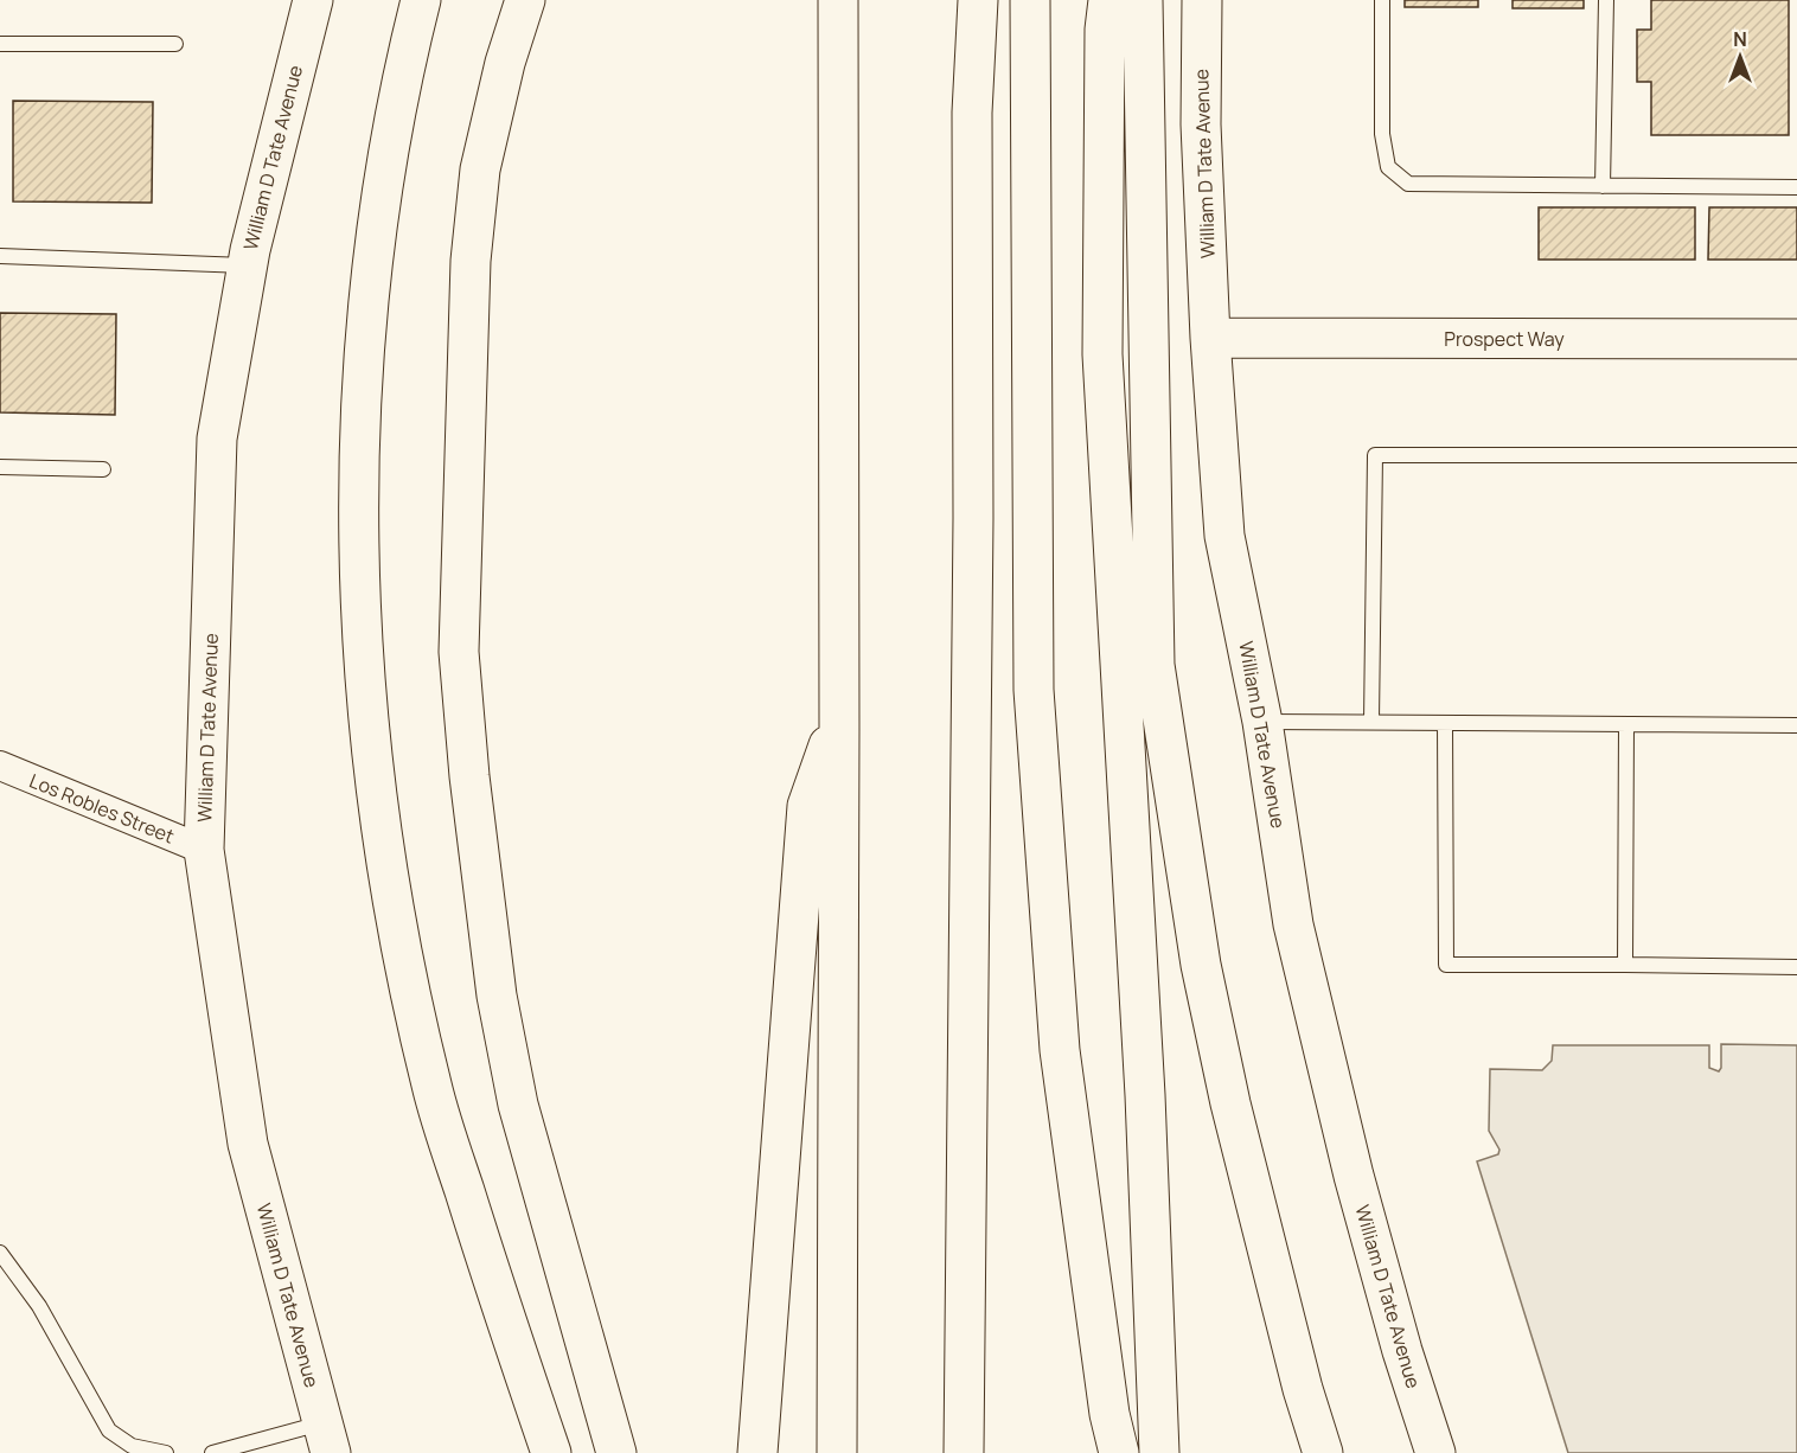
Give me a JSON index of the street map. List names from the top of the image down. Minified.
{"streets":{"main road":["William D Tate Avenue","Prospect Way"],"street":["Los Robles Street"]},"crossings":[["William D Tate Avenue","Prospect Way"],["William D Tate Avenue","Los Robles Street"]],"north":"top"}
